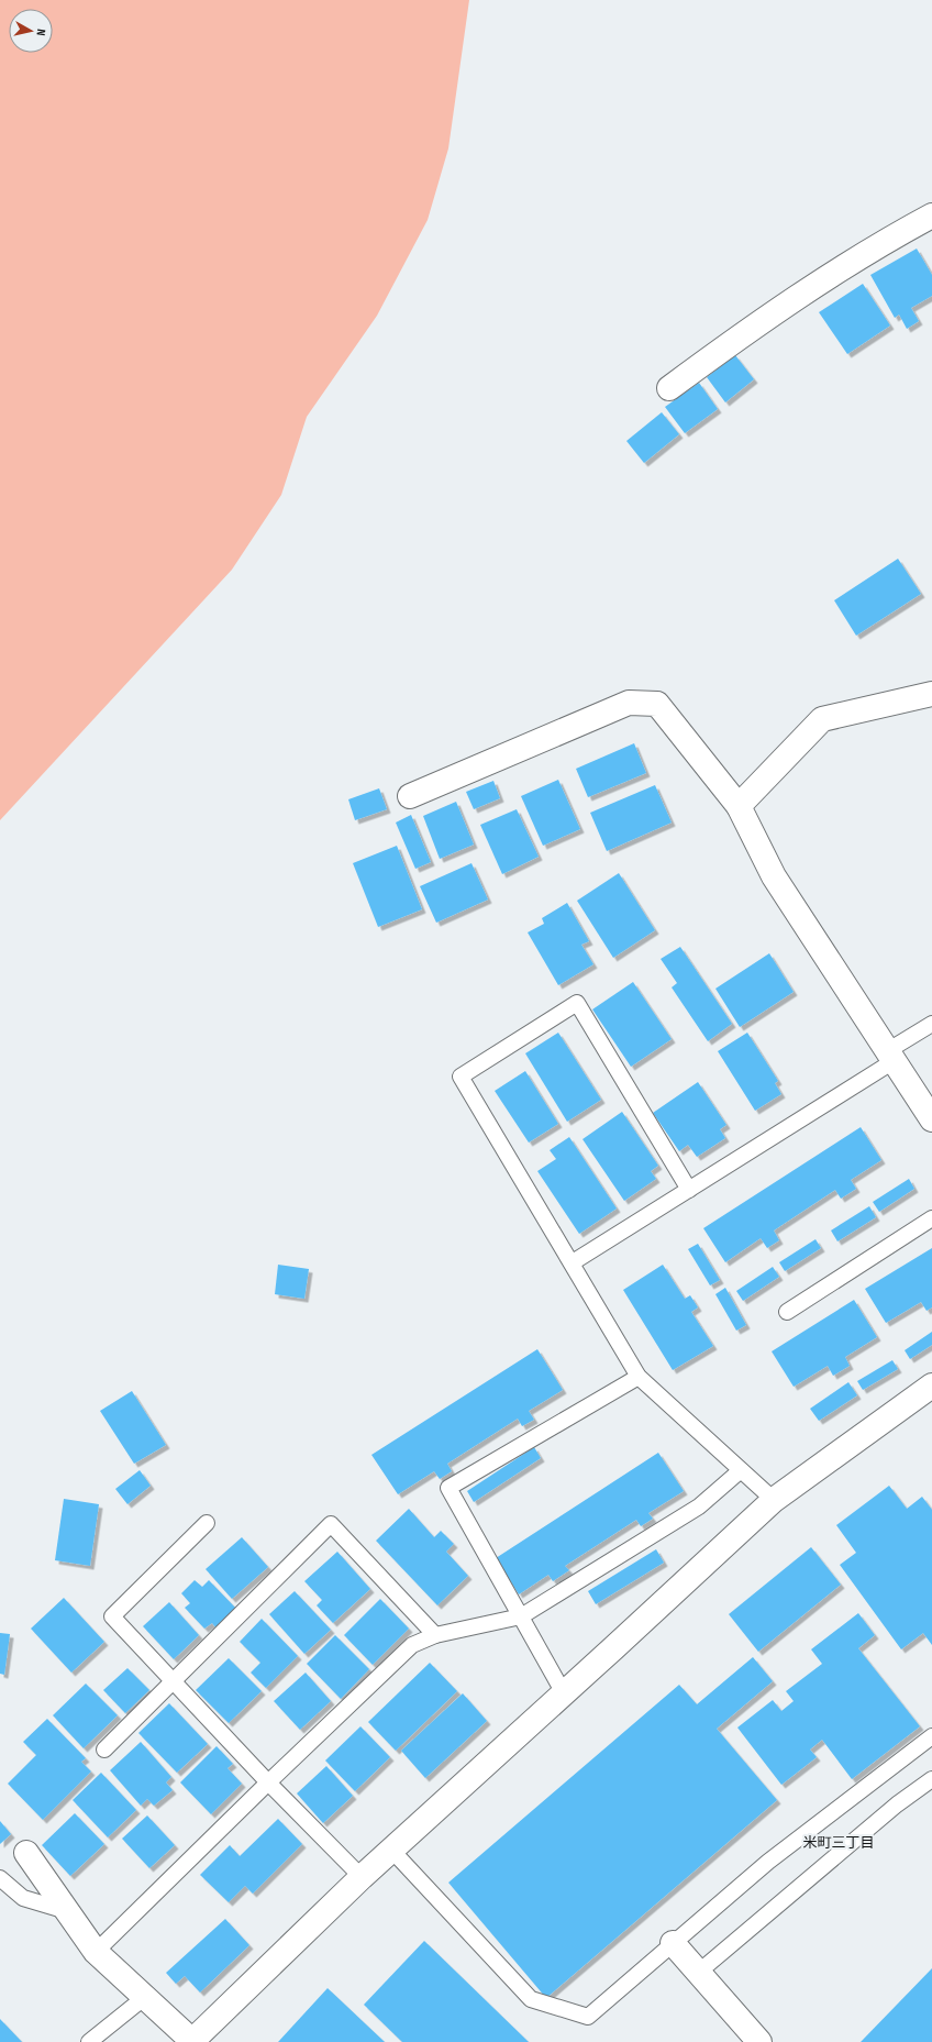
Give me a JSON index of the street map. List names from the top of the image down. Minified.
{"districts":["米町三丁目"],"north":"right"}
